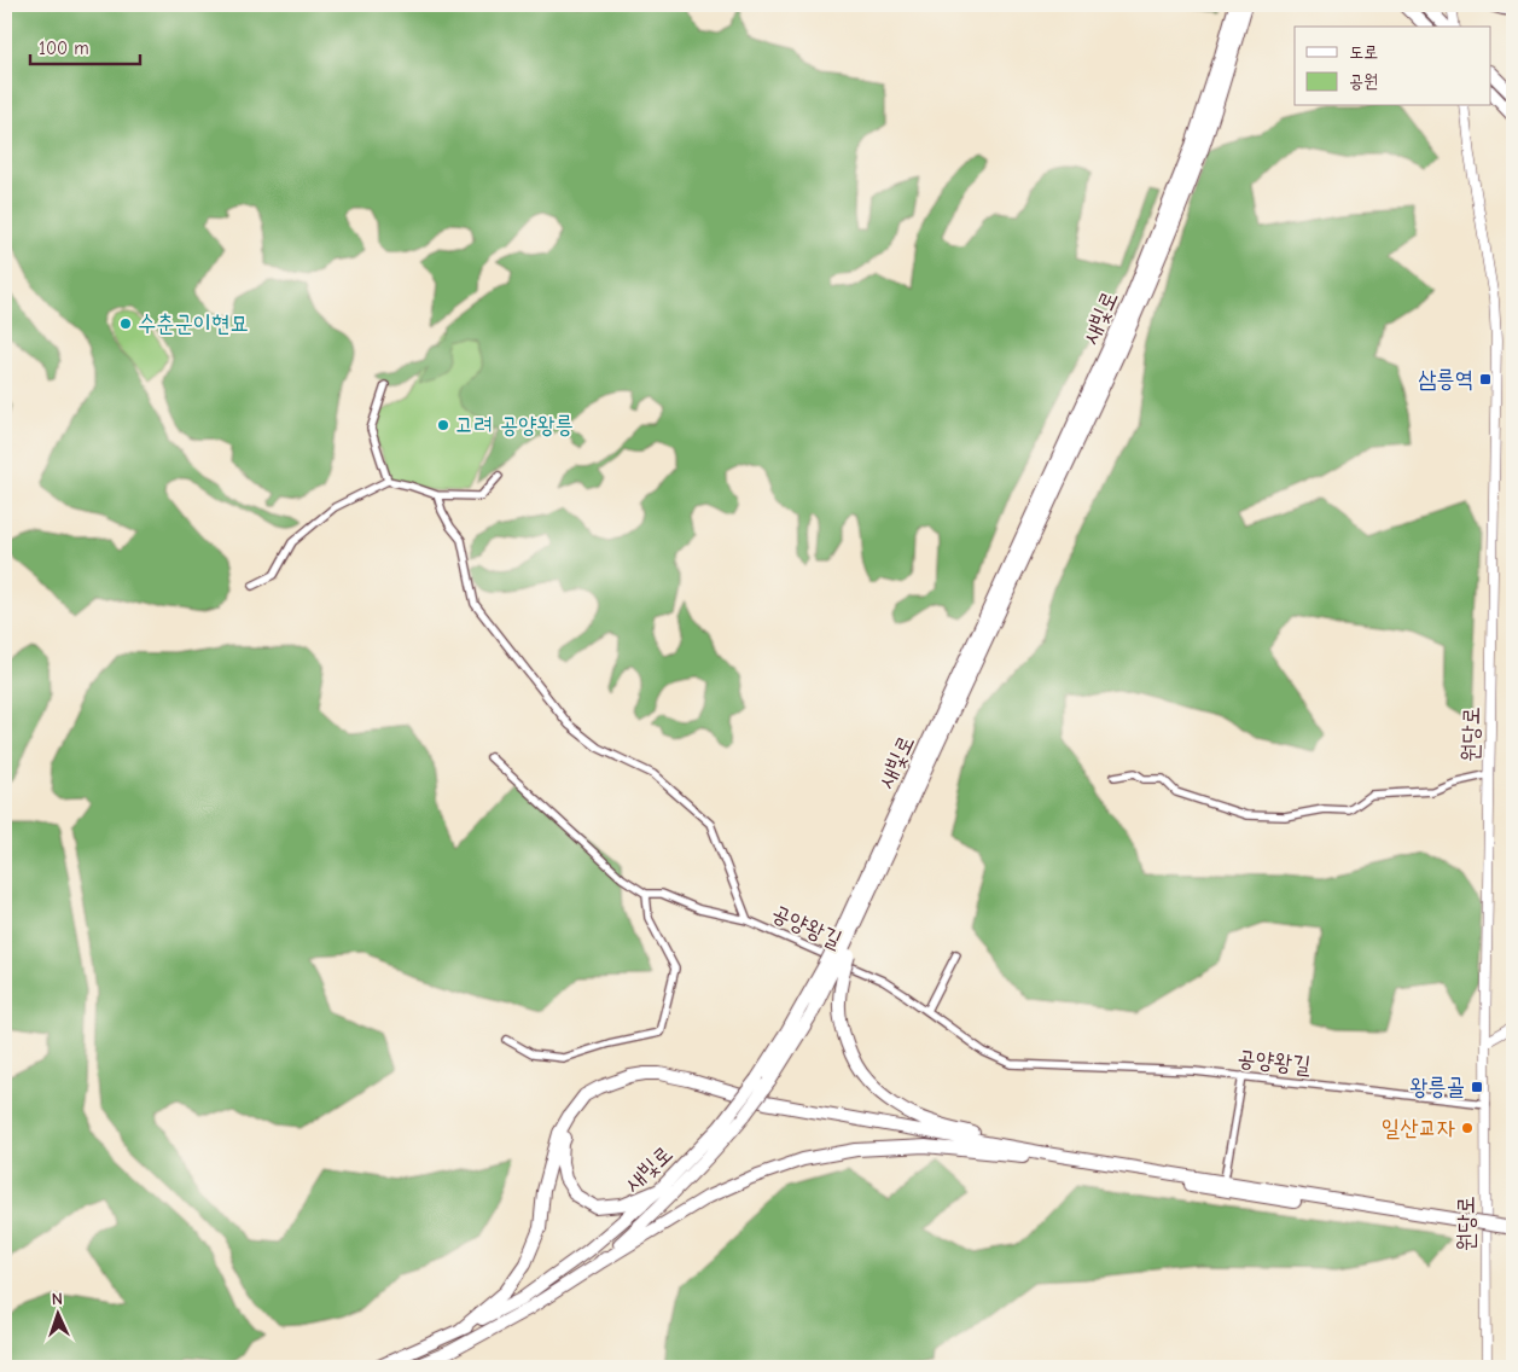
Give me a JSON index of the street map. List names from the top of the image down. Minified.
{"streets":{"highway":["새빛로"],"main road":["원당로"],"street":["공양왕길"]},"crossings":[["원당로","공양왕길"]],"places":{"other":["수춘군이현묘","고려 공양왕릉","일산교자"],"transit":["삼릉역","왕릉골"]},"legend":["도로","공원"],"scale_bar":"100 m","north":"top"}
